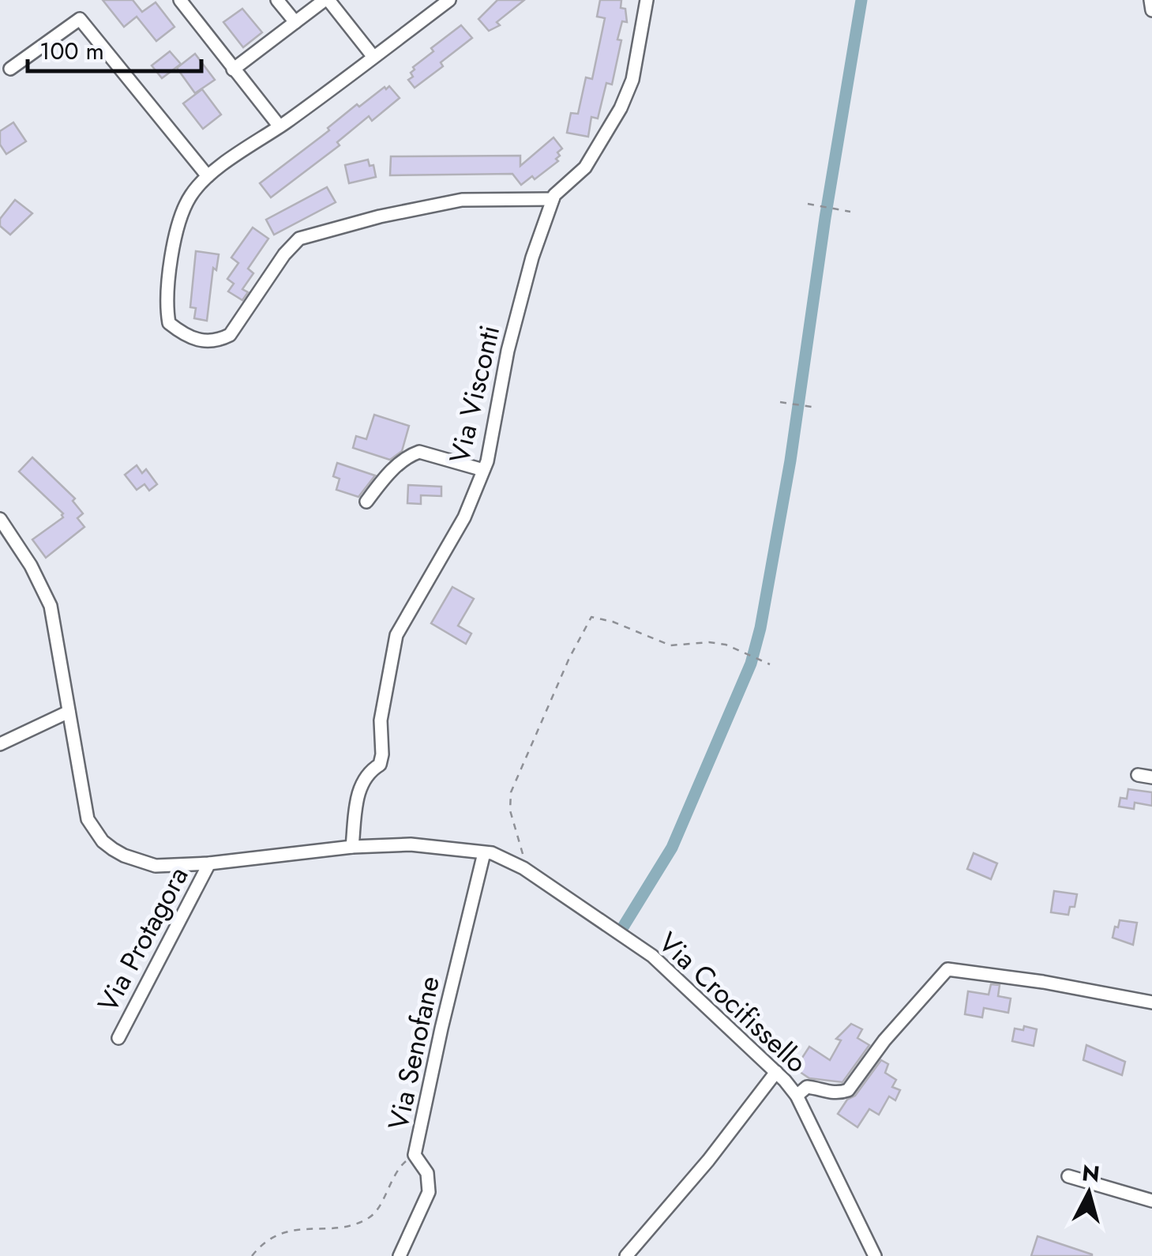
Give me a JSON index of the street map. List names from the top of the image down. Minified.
{"streets":{"street":["Via Visconti","Via Protagora","Via Crocifissello","Via Senofane"]},"crossings":[["Via Visconti","Via Crocifissello"],["Via Protagora","Via Crocifissello"],["Via Crocifissello","Via Senofane"]],"scale_bar":"100 m","north":"top"}
